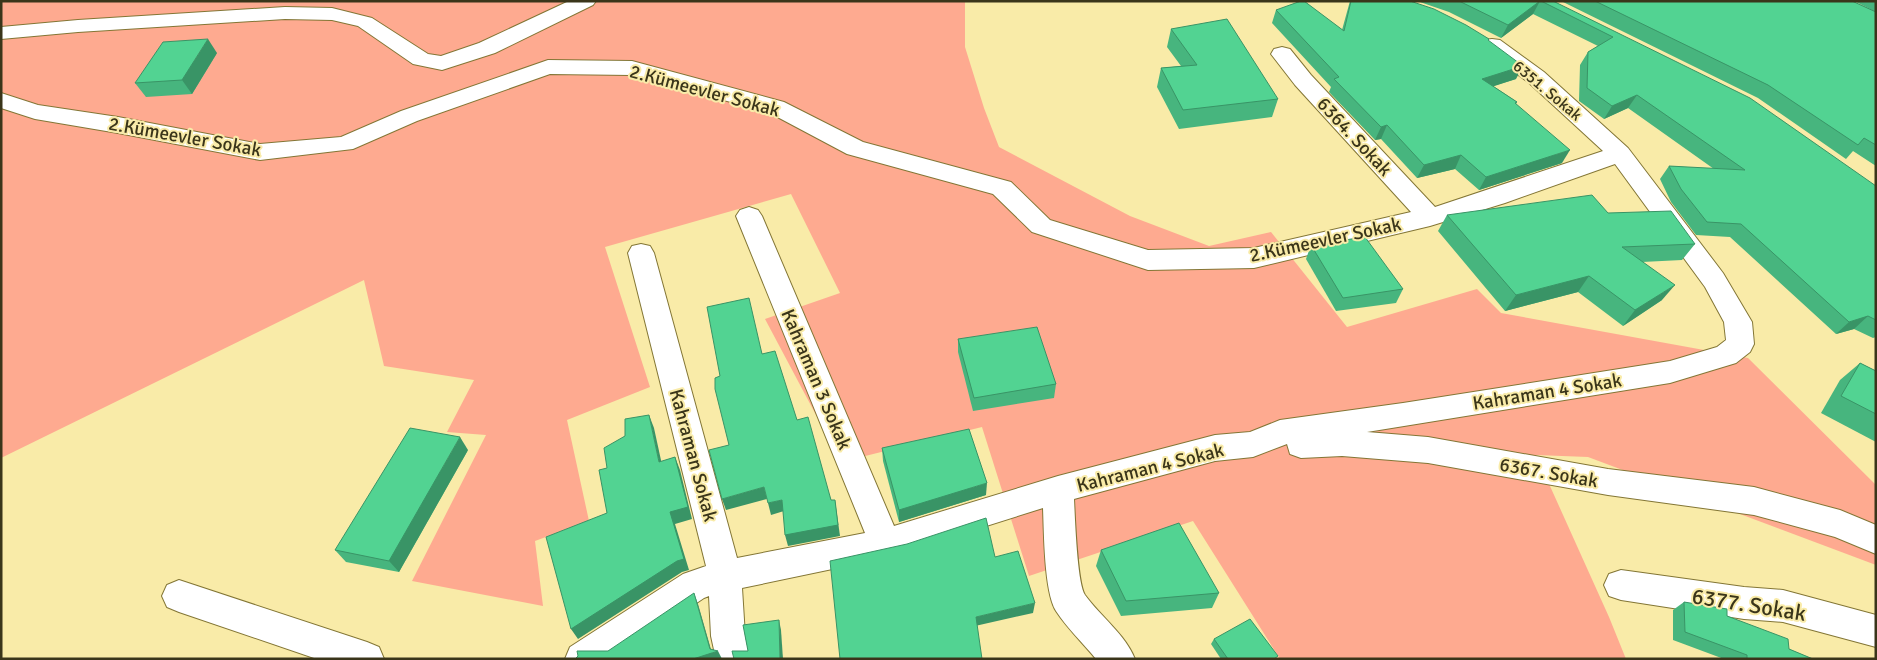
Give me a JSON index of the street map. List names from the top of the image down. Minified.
{"streets":{"street":["2.Kümeevler Sokak","6351. Sokak","6364. Sokak","Kahraman 3 Sokak","Kahraman 4 Sokak","Kahraman Sokak","6367. Sokak","6377. Sokak"]},"crossings":[["2.Kümeevler Sokak","6351. Sokak"],["2.Kümeevler Sokak","6364. Sokak"],["2.Kümeevler Sokak","Kahraman 4 Sokak"],["6351. Sokak","Kahraman 4 Sokak"],["Kahraman 3 Sokak","Kahraman 4 Sokak"],["Kahraman 4 Sokak","Kahraman Sokak"],["Kahraman 4 Sokak","6367. Sokak"]]}
